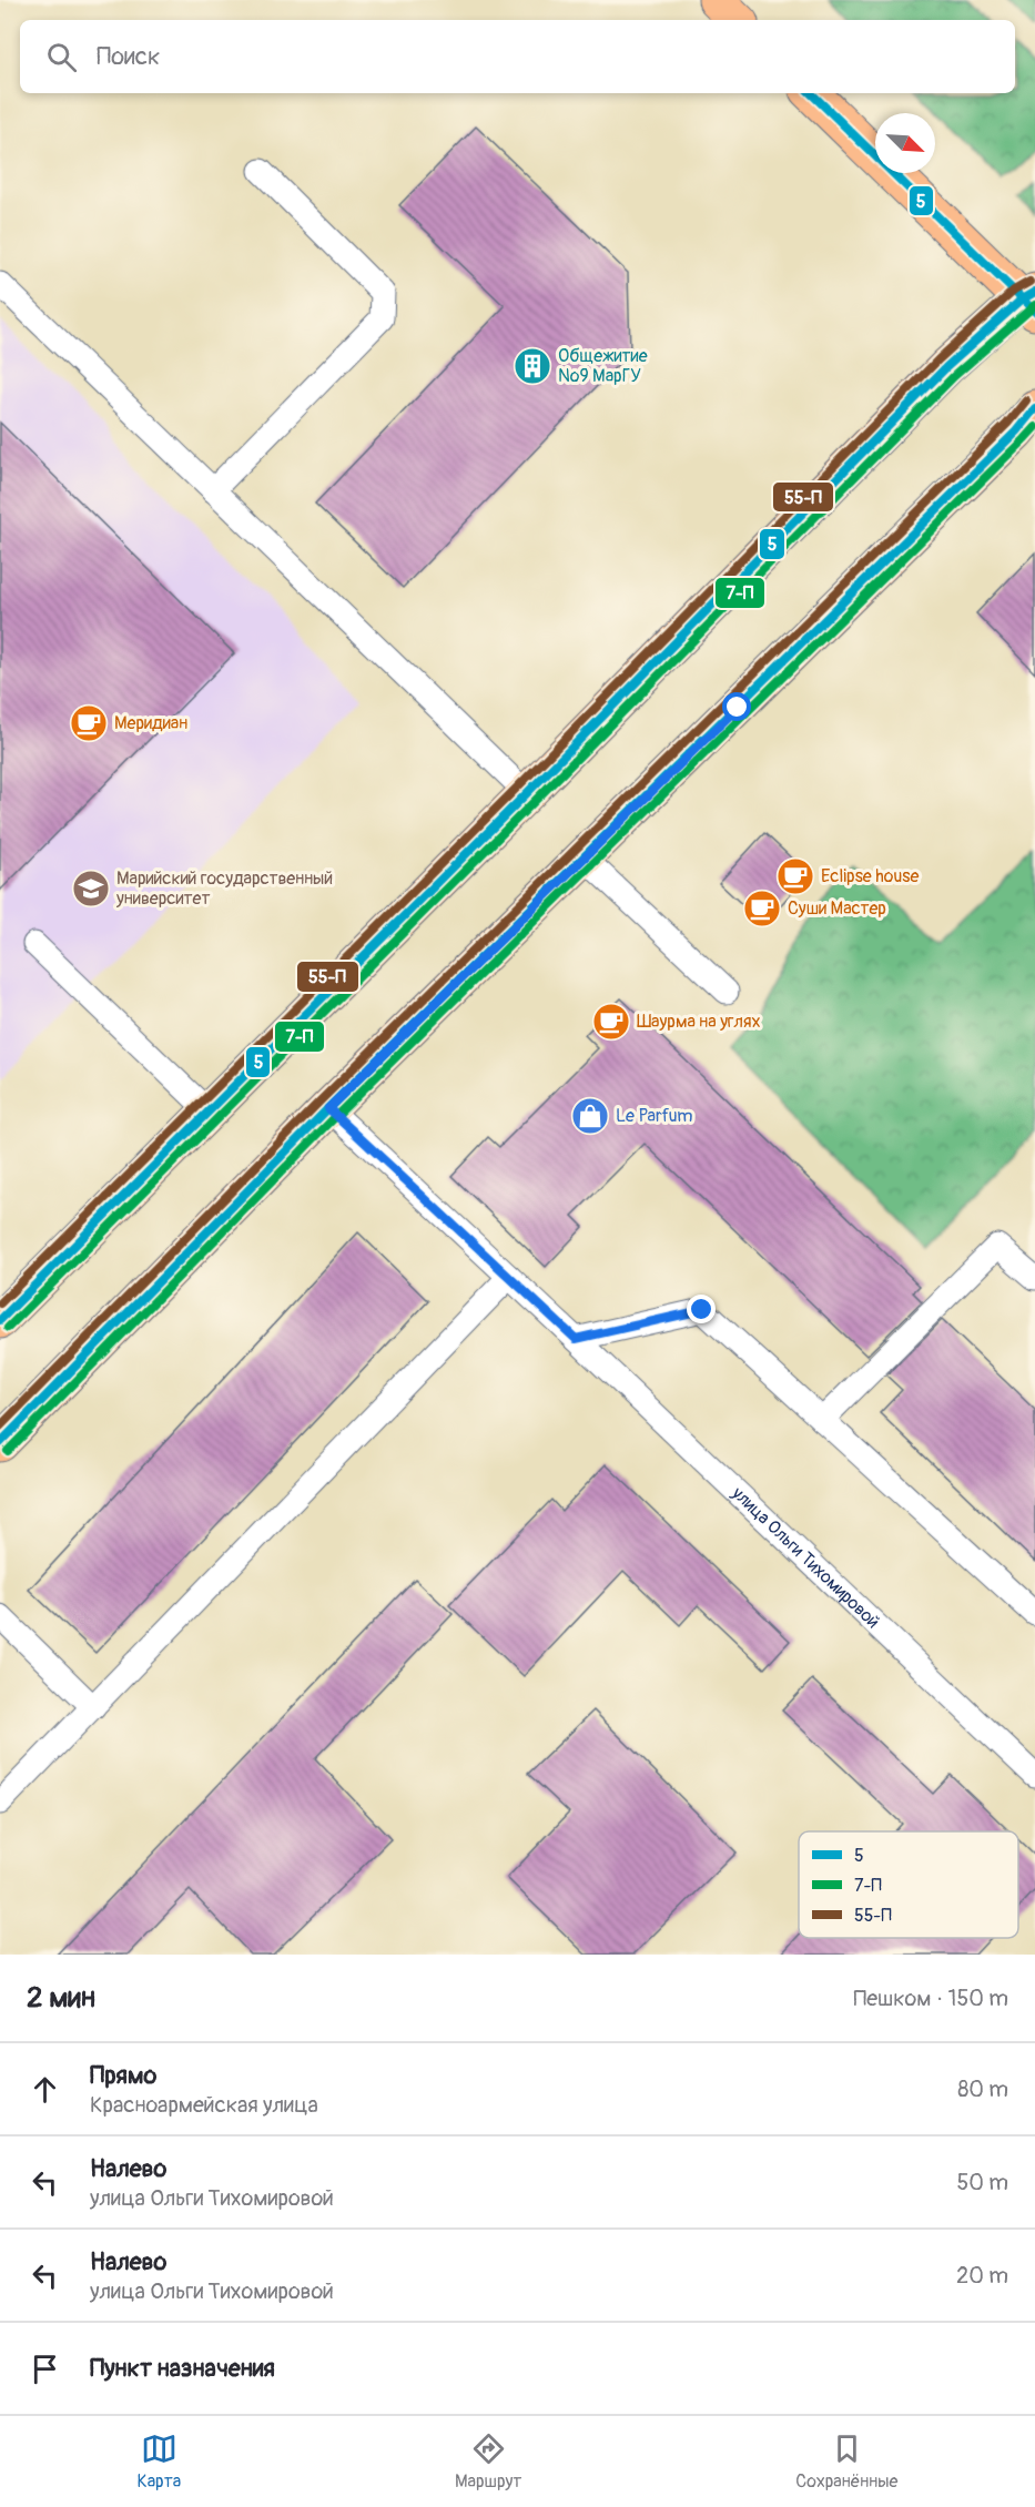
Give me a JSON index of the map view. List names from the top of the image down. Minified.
{"streets":{"lane":["улица Ольги Тихомировой"]},"places":{"building":["Общежитие №9 МарГУ"],"cafe":["Меридиан","Eclipse house","Суши Мастер","Шаурма на углях"],"school or university":["Марийский государственный университет"],"shop":["Le Parfum"]},"lines":["transit line 5","transit line 55-П","transit line 7-П"],"legend":["5","7-П","55-П"],"north":"bottom right","page":{"search":"Поиск","heading":["2 мин","Пешком · 150 m"],"list":[["Прямо","Красноармейская улица","80 m"],["Налево","улица Ольги Тихомировой","50 m"],["Налево","улица Ольги Тихомировой","20 m"],"Пункт назначения"],"nav":["Карта","Маршрут","Сохранённые"]}}
